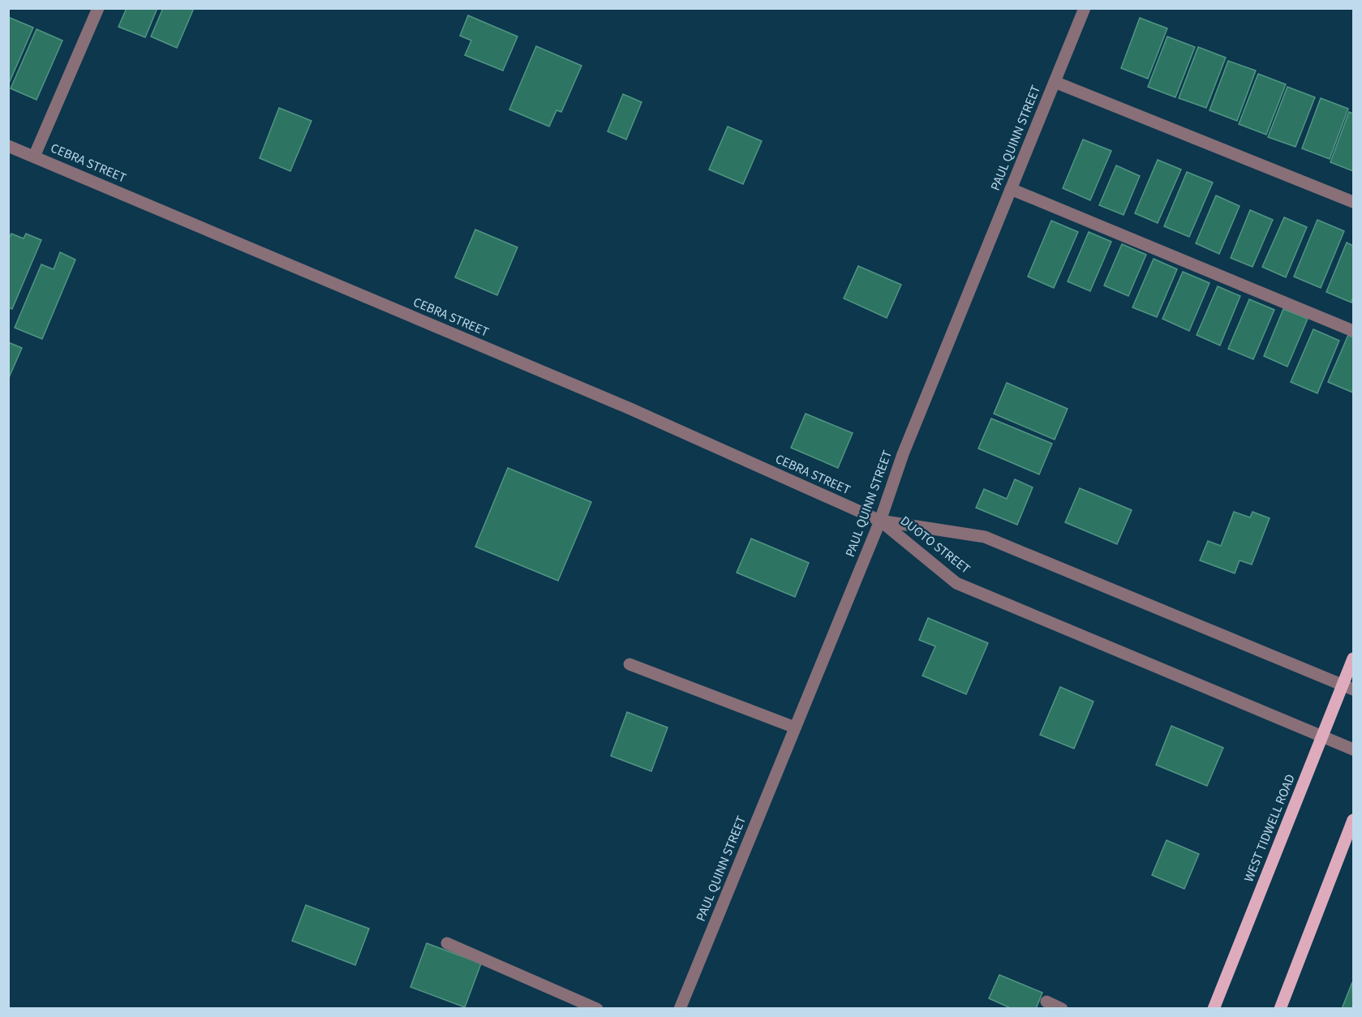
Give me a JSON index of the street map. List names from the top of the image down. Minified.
{"streets":{"main road":["WEST TIDWELL ROAD"],"street":["PAUL QUINN STREET","CEBRA STREET","DUOTO STREET"]},"crossings":[["PAUL QUINN STREET","CEBRA STREET"],["PAUL QUINN STREET","DUOTO STREET"],["CEBRA STREET","DUOTO STREET"],["DUOTO STREET","WEST TIDWELL ROAD"]]}
